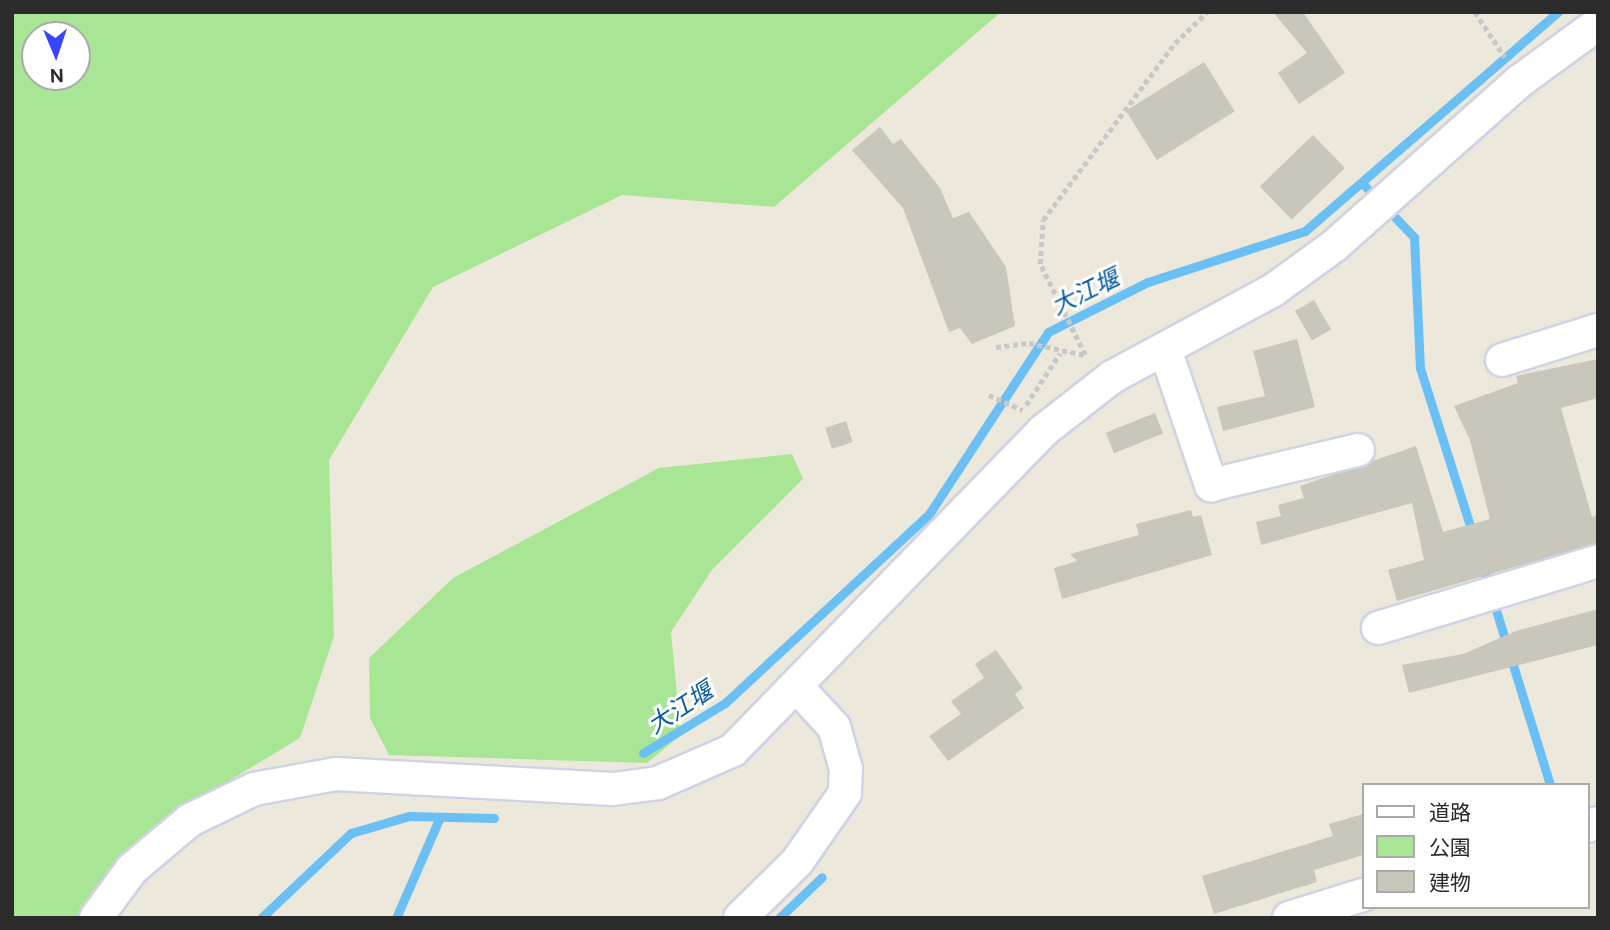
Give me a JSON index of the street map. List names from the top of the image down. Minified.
{"water":["大江堰"],"legend":["道路","公園","建物"],"north":"bottom"}
